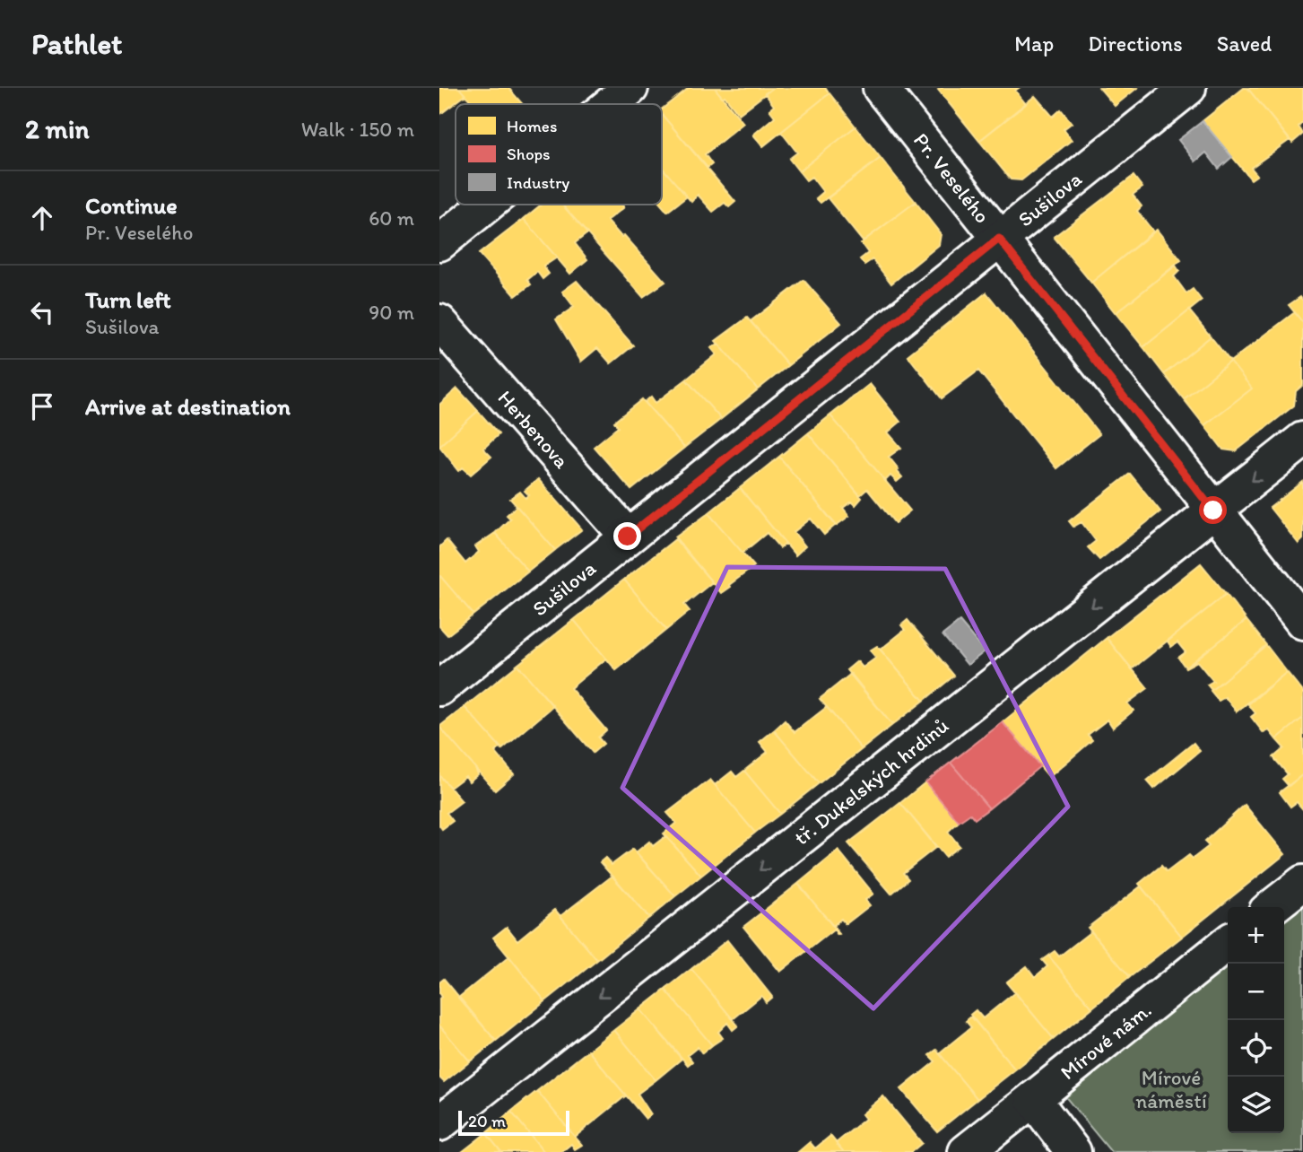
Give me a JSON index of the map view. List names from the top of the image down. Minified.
{"streets":{"street":["Pr. Veselého","Sušilova","Herbenova","tř. Dukelských hrdinů","Mírové nám."]},"crossings":[["Pr. Veselého","Sušilova"],["Pr. Veselého","tř. Dukelských hrdinů"],["Sušilova","Herbenova"]],"one_way":["tř. Dukelských hrdinů"],"parks":["Mírové náměstí"],"legend":["Homes","Shops","Industry"],"scale_bar":"20 m","page":{"header":"Pathlet","nav":["Map","Directions","Saved"],"heading":["2 min","Walk · 150 m"],"list":[["Continue","Pr. Veselého","60 m"],["Turn left","Sušilova","90 m"],"Arrive at destination"],"map_buttons":["+","−"],"scale":"20 m"}}
